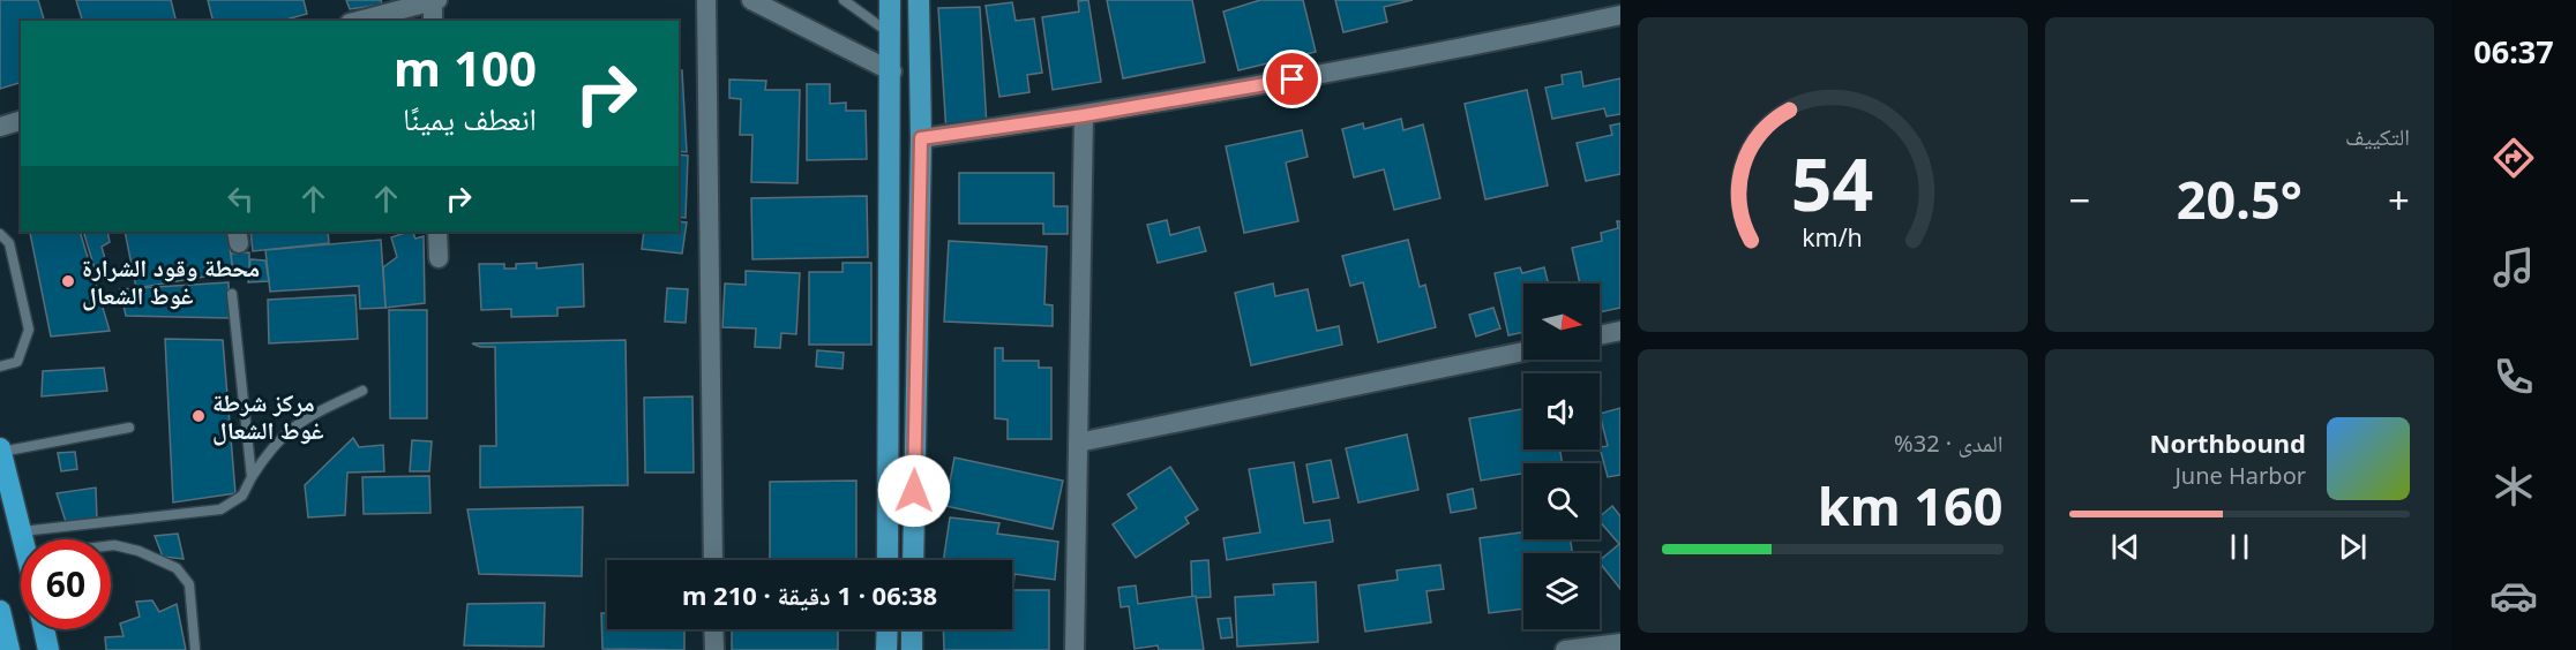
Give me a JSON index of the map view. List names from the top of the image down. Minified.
{"places":["محطة وقود الشرارة غوط الشعال","مركز شرطة غوط الشعال"],"north":"right","page":{"tabs":"06:37","tile":["التكييف",["المدى · 32%","160 km"]],"turn":["100 m","انعطف يمينًا"],"heat":["−","20.5°","+"],"song":["Northbound","June Harbor"],"limit":"60","trip":"06:38 · 1 دقيقة · 210 m","gauge":["54","km/h"]}}
